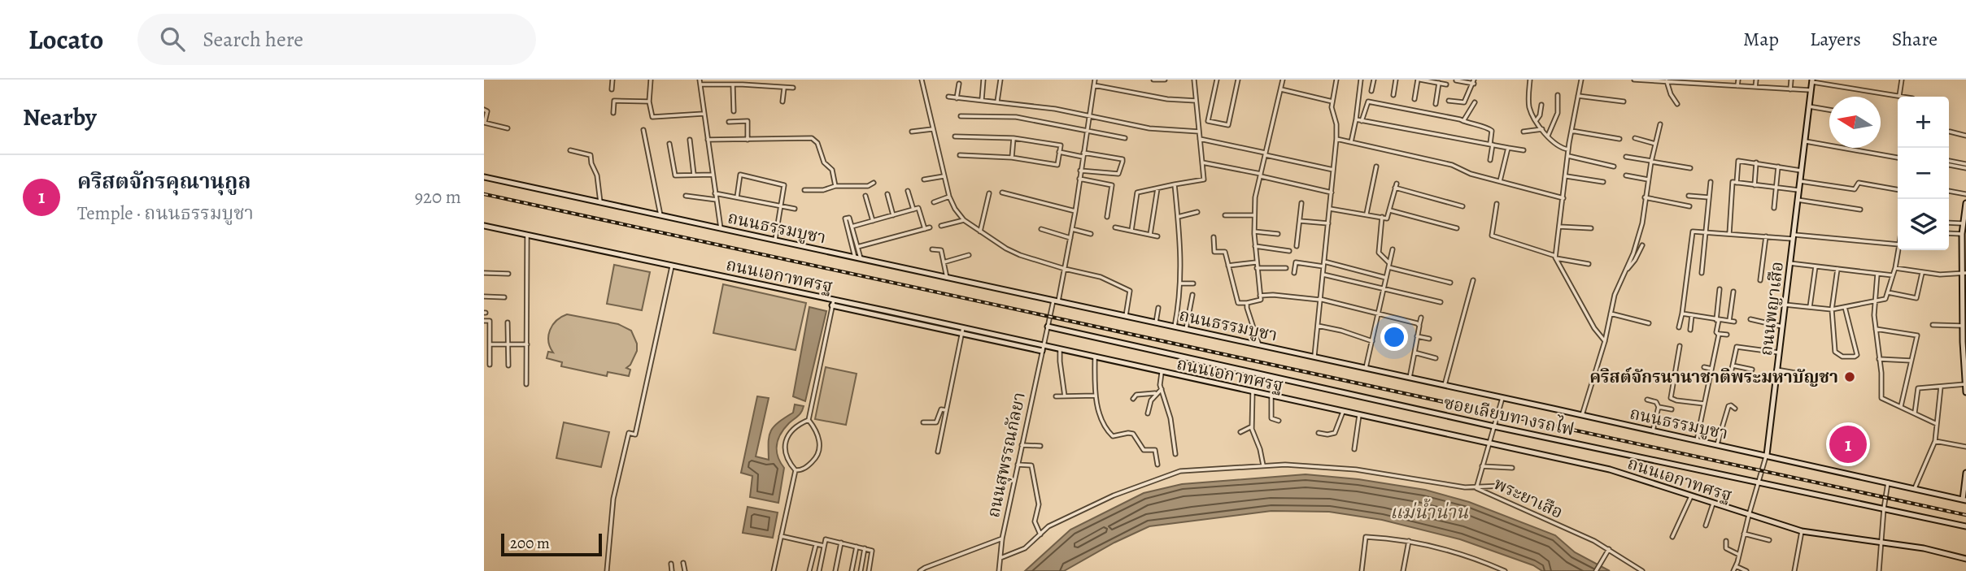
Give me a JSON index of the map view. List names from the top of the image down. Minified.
{"streets":{"main road":["ถนนธรรมบูชา","ถนนเอกาทศรฐ","ถนนพญาเสือ","ซอยเลียบทางรถไฟ"],"street":["ถนนสุพรรณกัลยา","พระยาเสือ"]},"crossings":[["ถนนธรรมบูชา","ถนนพญาเสือ"],["ถนนธรรมบูชา","ถนนสุพรรณกัลยา"],["ถนนธรรมบูชา","พระยาเสือ"],["ถนนเอกาทศรฐ","ถนนพญาเสือ"],["ถนนเอกาทศรฐ","ถนนสุพรรณกัลยา"],["ถนนเอกาทศรฐ","พระยาเสือ"],["ถนนพญาเสือ","ซอยเลียบทางรถไฟ"],["ซอยเลียบทางรถไฟ","ถนนสุพรรณกัลยา"],["ซอยเลียบทางรถไฟ","พระยาเสือ"]],"water":["แม่น้ำน่าน"],"places":["คริสต์จักรนานาชาติพระมหาบัญชา"],"scale_bar":"200 m","north":"left","page":{"header":"Locato","search":"Search here","nav":["Map","Layers","Share"],"heading":"Nearby","map_buttons":["+","−"],"list":[{"mark":"1","name":"คริสตจักรคุณานุกูล","note":"Temple · ถนนธรรมบูชา","value":"920 m"}],"pins":"1","scale":"200 m"}}
